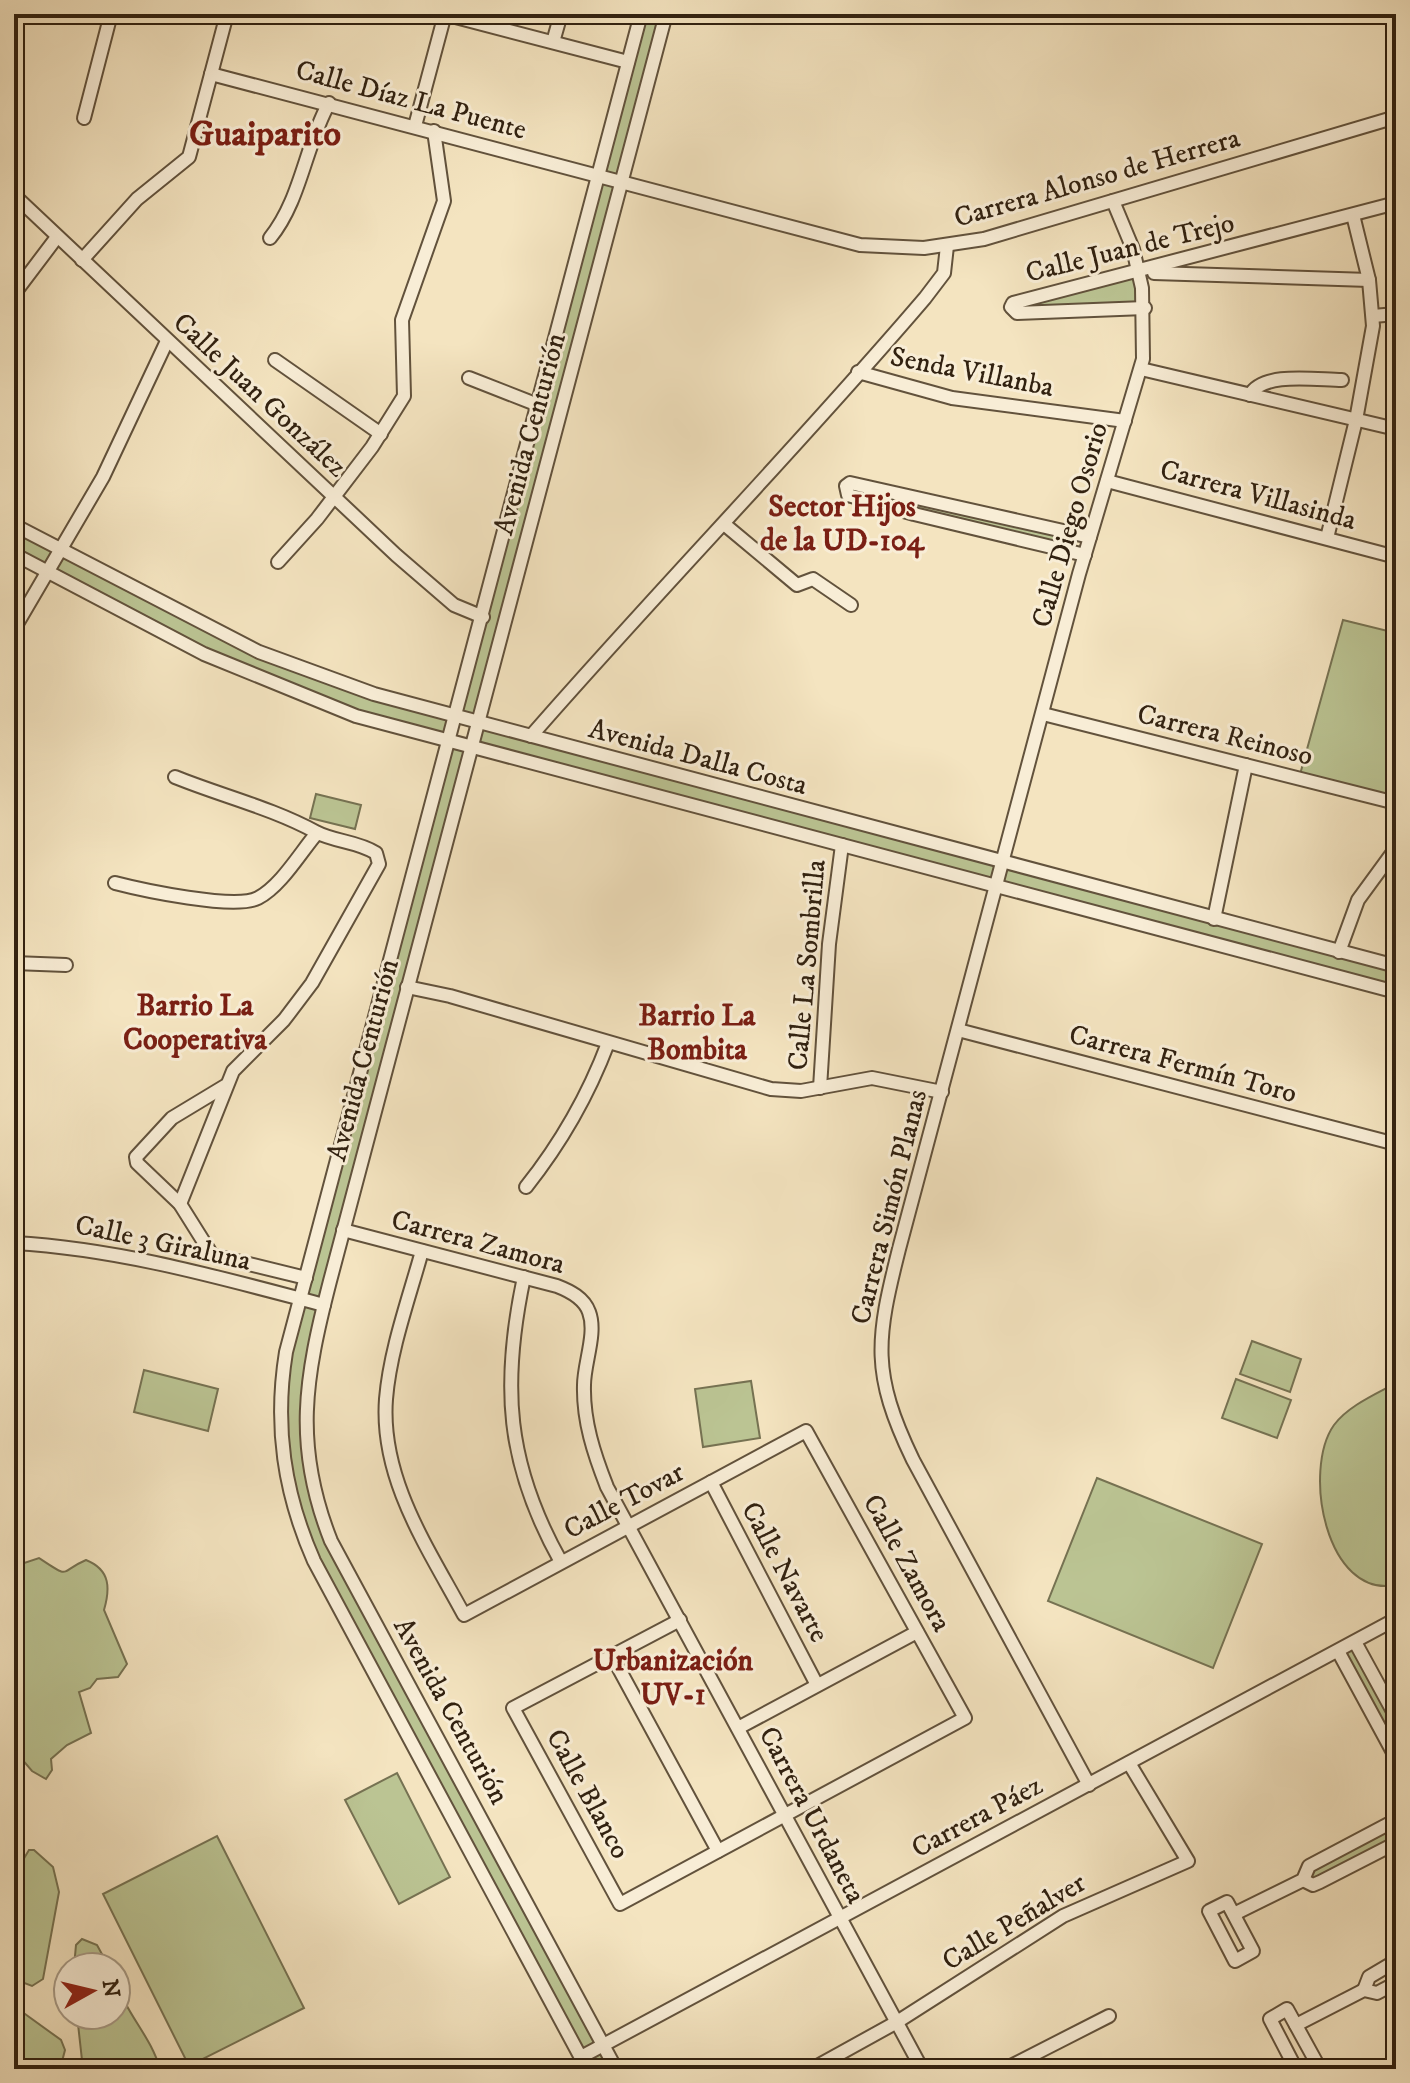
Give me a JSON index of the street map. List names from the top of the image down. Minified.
{"streets":{"street":["Calle Díaz La Puente","Carrera Alonso de Herrera","Calle Juan de Trejo","Senda Villanba","Calle Juan González","Avenida Centurión","Carrera Villasinda","Calle Diego Osorio","Carrera Reinoso","Avenida Dalla Costa","Calle La Sombrilla","Carrera Fermín Toro","Carrera Simón Planas","Carrera Zamora","Calle 3 Giraluna","Calle Tovar","Calle Zamora","Calle Navarte","Calle Blanco","Carrera Urdaneta","Carrera Páez","Calle Peñalver"]},"crossings":[["Calle Díaz La Puente","Carrera Alonso de Herrera"],["Calle Díaz La Puente","Avenida Centurión"],["Carrera Alonso de Herrera","Avenida Centurión"],["Carrera Alonso de Herrera","Calle Diego Osorio"],["Calle Juan de Trejo","Calle Diego Osorio"],["Senda Villanba","Calle Diego Osorio"],["Calle Juan González","Avenida Centurión"],["Avenida Centurión","Avenida Dalla Costa"],["Avenida Centurión","Carrera Zamora"],["Avenida Centurión","Calle 3 Giraluna"],["Avenida Centurión","Carrera Páez"],["Carrera Villasinda","Calle Diego Osorio"],["Calle Diego Osorio","Carrera Reinoso"],["Calle Diego Osorio","Avenida Dalla Costa"],["Calle Diego Osorio","Carrera Simón Planas"],["Avenida Dalla Costa","Calle La Sombrilla"],["Avenida Dalla Costa","Carrera Simón Planas"],["Carrera Fermín Toro","Carrera Simón Planas"],["Carrera Simón Planas","Carrera Páez"],["Carrera Zamora","Calle Tovar"],["Carrera Zamora","Carrera Urdaneta"],["Calle Tovar","Calle Zamora"],["Calle Tovar","Calle Navarte"],["Calle Tovar","Carrera Urdaneta"],["Calle Zamora","Carrera Urdaneta"],["Carrera Urdaneta","Carrera Páez"],["Carrera Urdaneta","Calle Peñalver"],["Carrera Páez","Calle Peñalver"]],"districts":["Guaiparito","Sector Hijos de la UD-104","Barrio La Cooperativa","Barrio La Bombita","Urbanización UV-1"],"north":"right"}
